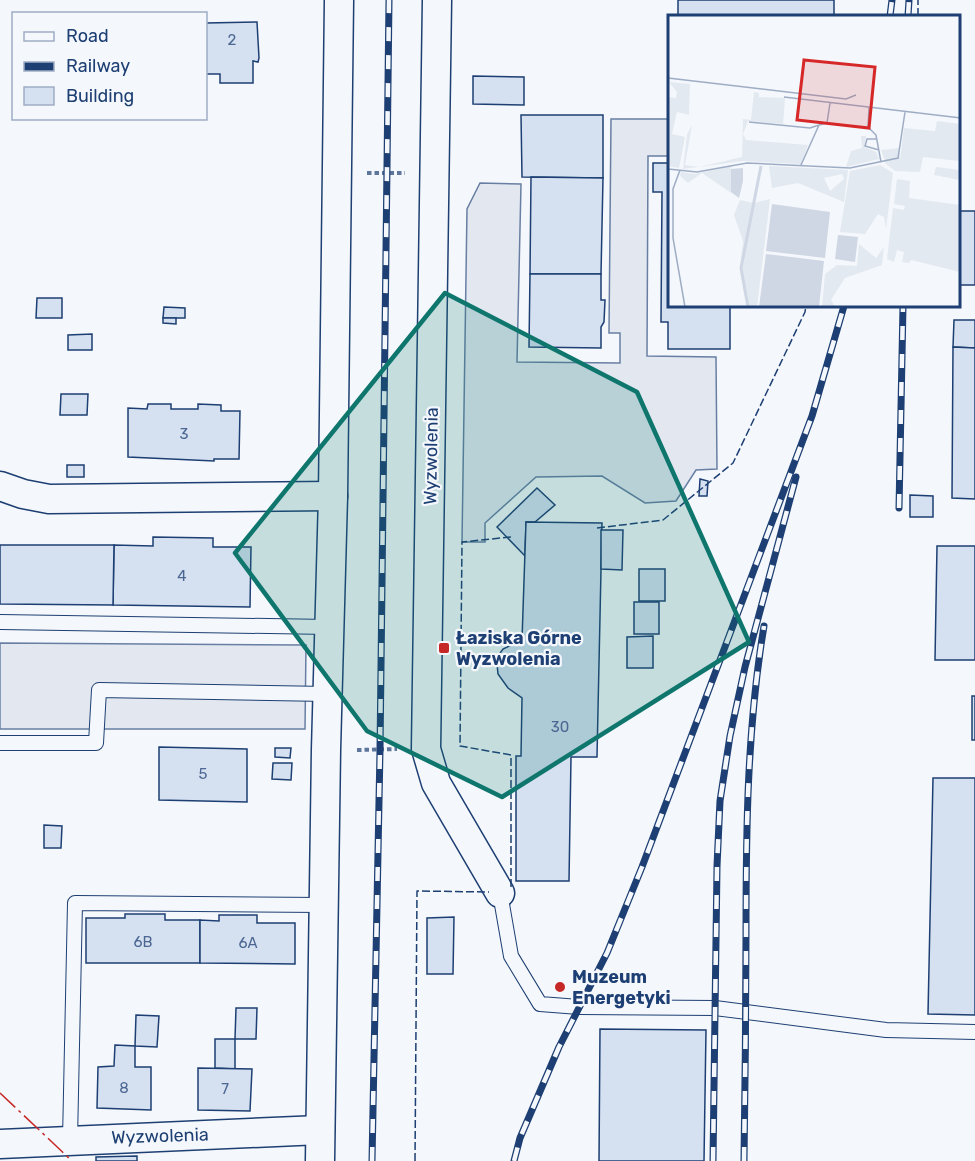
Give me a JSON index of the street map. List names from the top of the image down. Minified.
{"streets":{"street":["Wyzwolenia"]},"places":{"transit":["Łaziska Górne Wyzwolenia"],"other":["Muzeum Energetyki"]},"house_numbers":["2","3","4","30","5","6B","6A","8","7"],"legend":["Road","Railway","Building"]}
